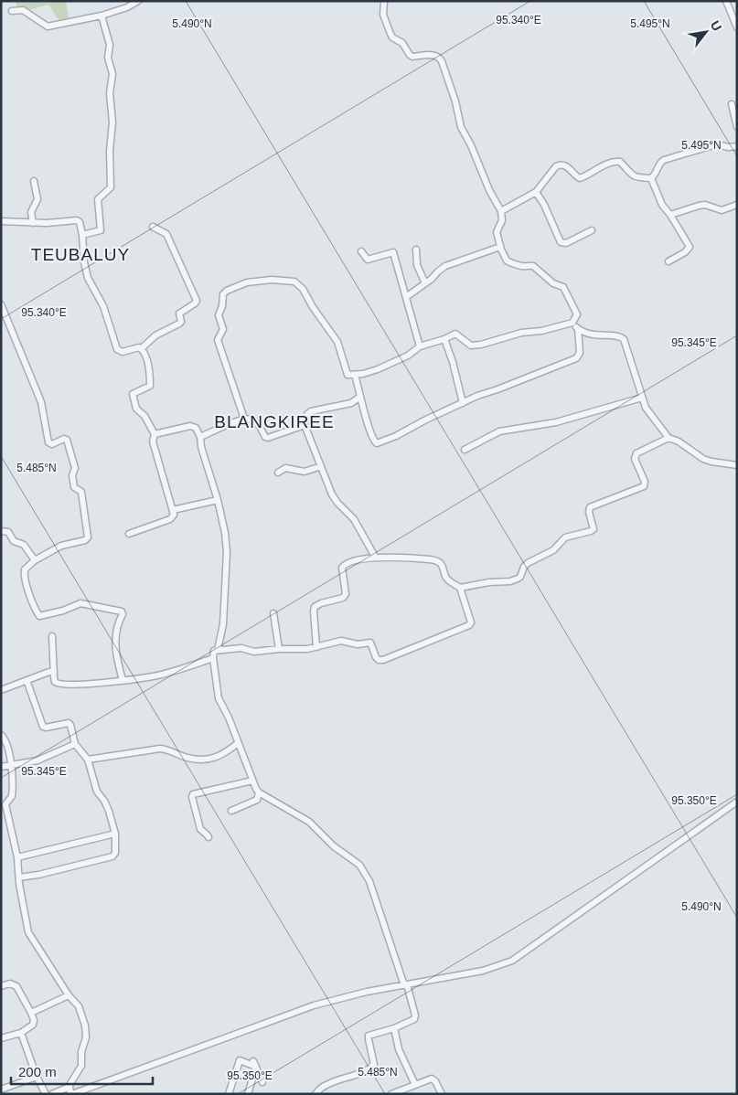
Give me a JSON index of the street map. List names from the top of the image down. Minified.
{"districts":["TEUBALUY","BLANGKIREE"],"scale_bar":"200 m","north":"top right","coordinates":["95.340°E","5.490°N","5.495°N","95.345°E","5.485°N","95.350°E"]}
